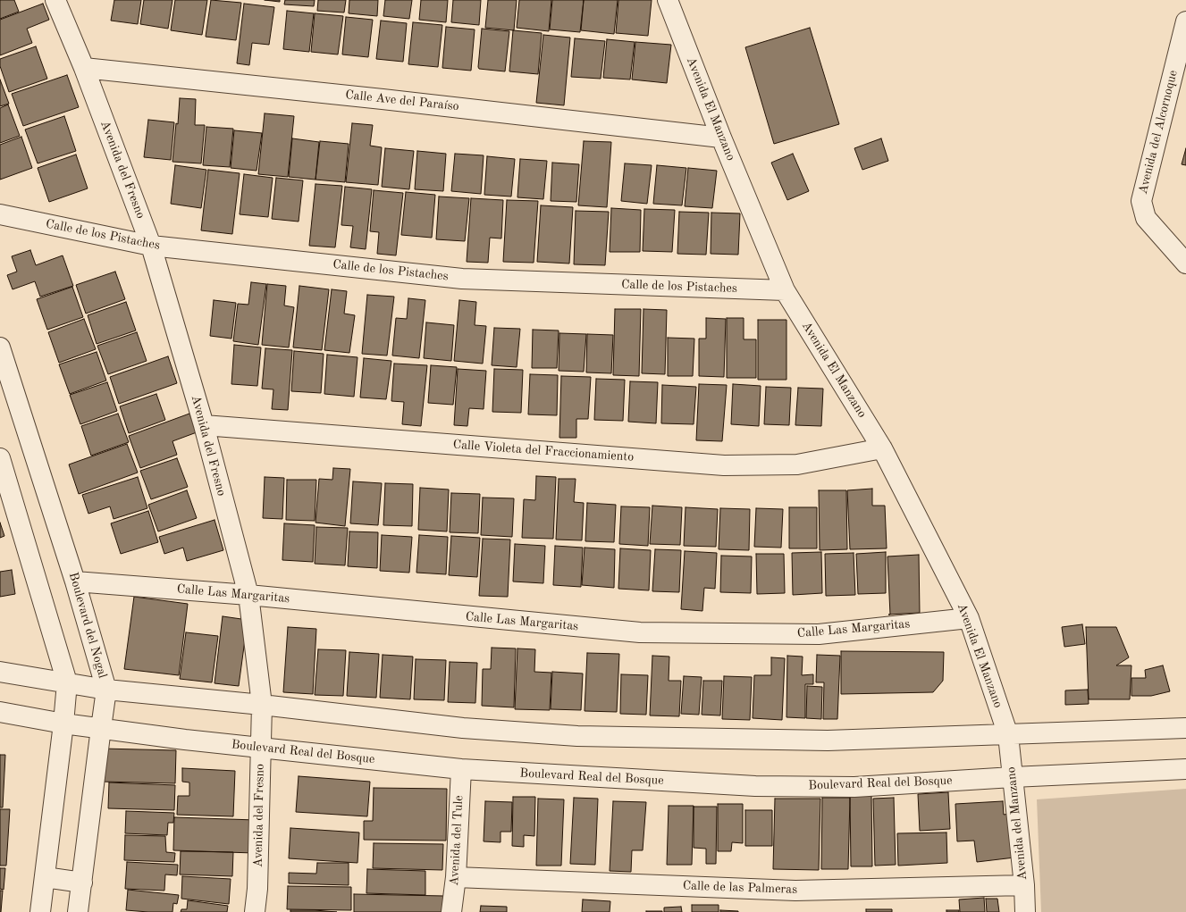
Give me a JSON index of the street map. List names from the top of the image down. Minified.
{"streets":{"street":["Calle Ave del Paraíso","Avenida El Manzano","Avenida del Alcornoque","Avenida del Fresno","Calle de los Pistaches","Calle Violeta del Fraccionamiento","Calle Las Margaritas","Boulevard del Nogal","Boulevard Real del Bosque","Avenida del Manzano","Avenida del Tule","Calle de las Palmeras"]},"crossings":[["Calle Ave del Paraíso","Avenida El Manzano"],["Calle Ave del Paraíso","Avenida del Fresno"],["Avenida El Manzano","Calle de los Pistaches"],["Avenida El Manzano","Calle Violeta del Fraccionamiento"],["Avenida El Manzano","Calle Las Margaritas"],["Avenida El Manzano","Avenida del Manzano"],["Avenida del Fresno","Calle de los Pistaches"],["Avenida del Fresno","Calle Violeta del Fraccionamiento"],["Avenida del Fresno","Calle Las Margaritas"],["Avenida del Fresno","Boulevard Real del Bosque"],["Calle Las Margaritas","Boulevard del Nogal"],["Boulevard del Nogal","Boulevard Real del Bosque"],["Boulevard Real del Bosque","Avenida del Manzano"],["Boulevard Real del Bosque","Avenida del Tule"],["Avenida del Manzano","Calle de las Palmeras"],["Avenida del Tule","Calle de las Palmeras"]]}
